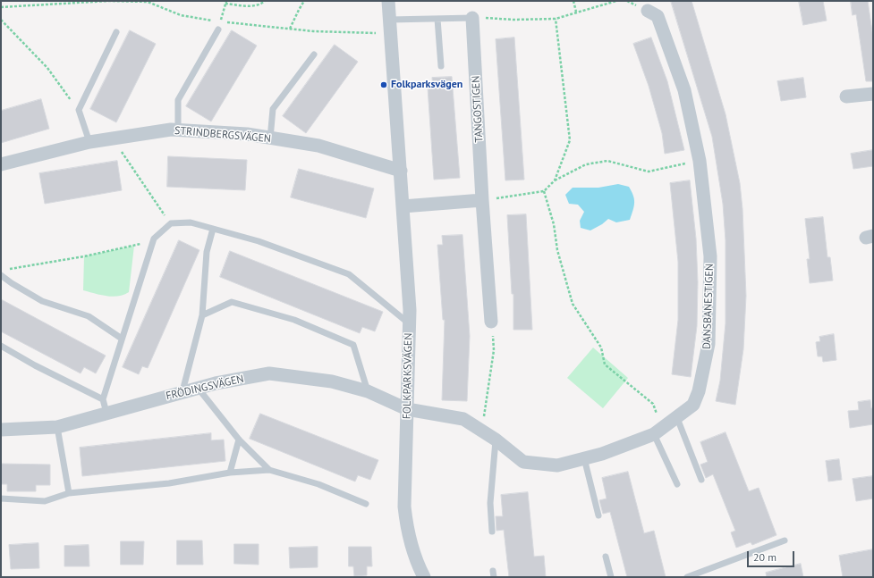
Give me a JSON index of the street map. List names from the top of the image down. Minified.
{"streets":{"street":["TANGOSTIGEN","STRINDBERGSVÄGEN","DANSBANESTIGEN","FOLKPARKSVÄGEN","FRÖDINGSVÄGEN"]},"crossings":[["STRINDBERGSVÄGEN","FOLKPARKSVÄGEN"],["DANSBANESTIGEN","FOLKPARKSVÄGEN"],["DANSBANESTIGEN","FRÖDINGSVÄGEN"],["FOLKPARKSVÄGEN","FRÖDINGSVÄGEN"]],"places":["Folkparksvägen"],"scale_bar":"20 m"}
